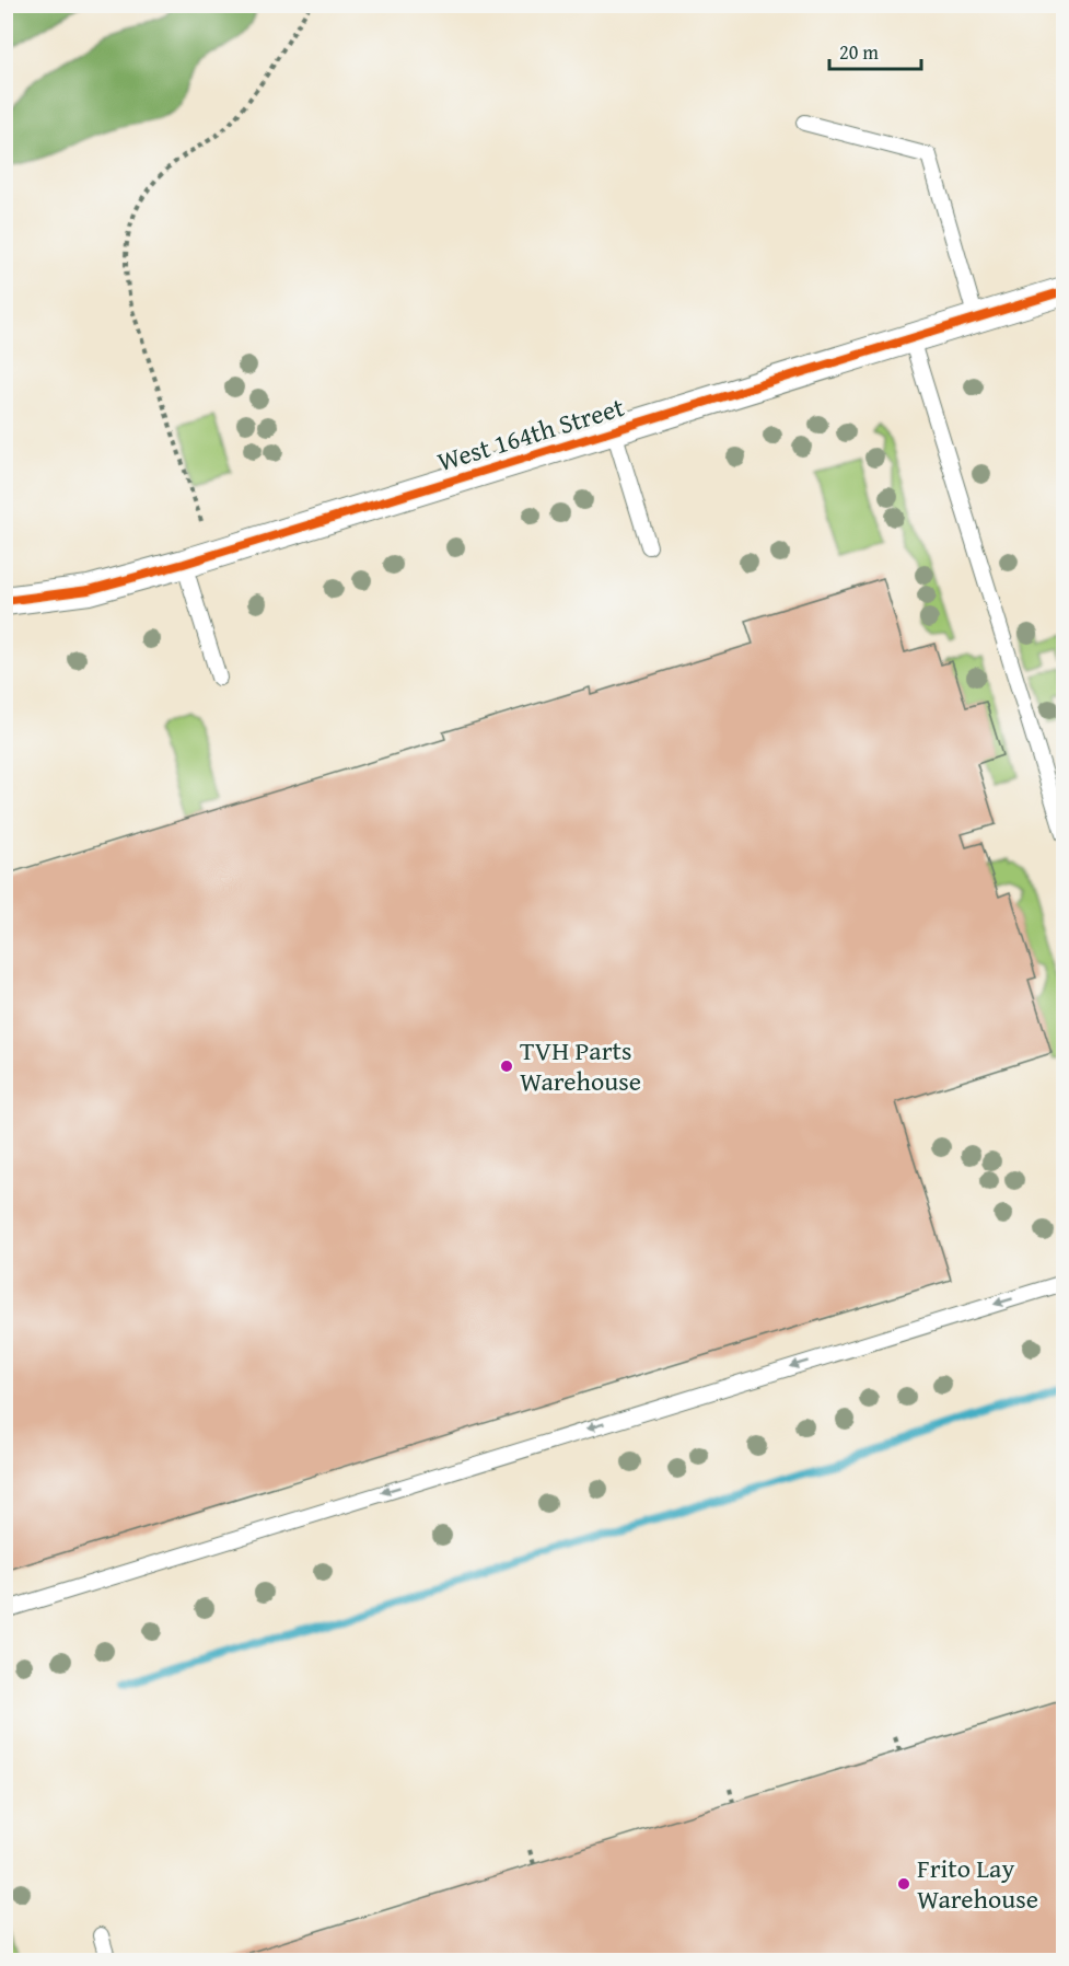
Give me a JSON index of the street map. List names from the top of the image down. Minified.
{"streets":{"street":["West 164th Street"]},"places":["TVH Parts Warehouse","Frito Lay Warehouse"],"scale_bar":"20 m"}
